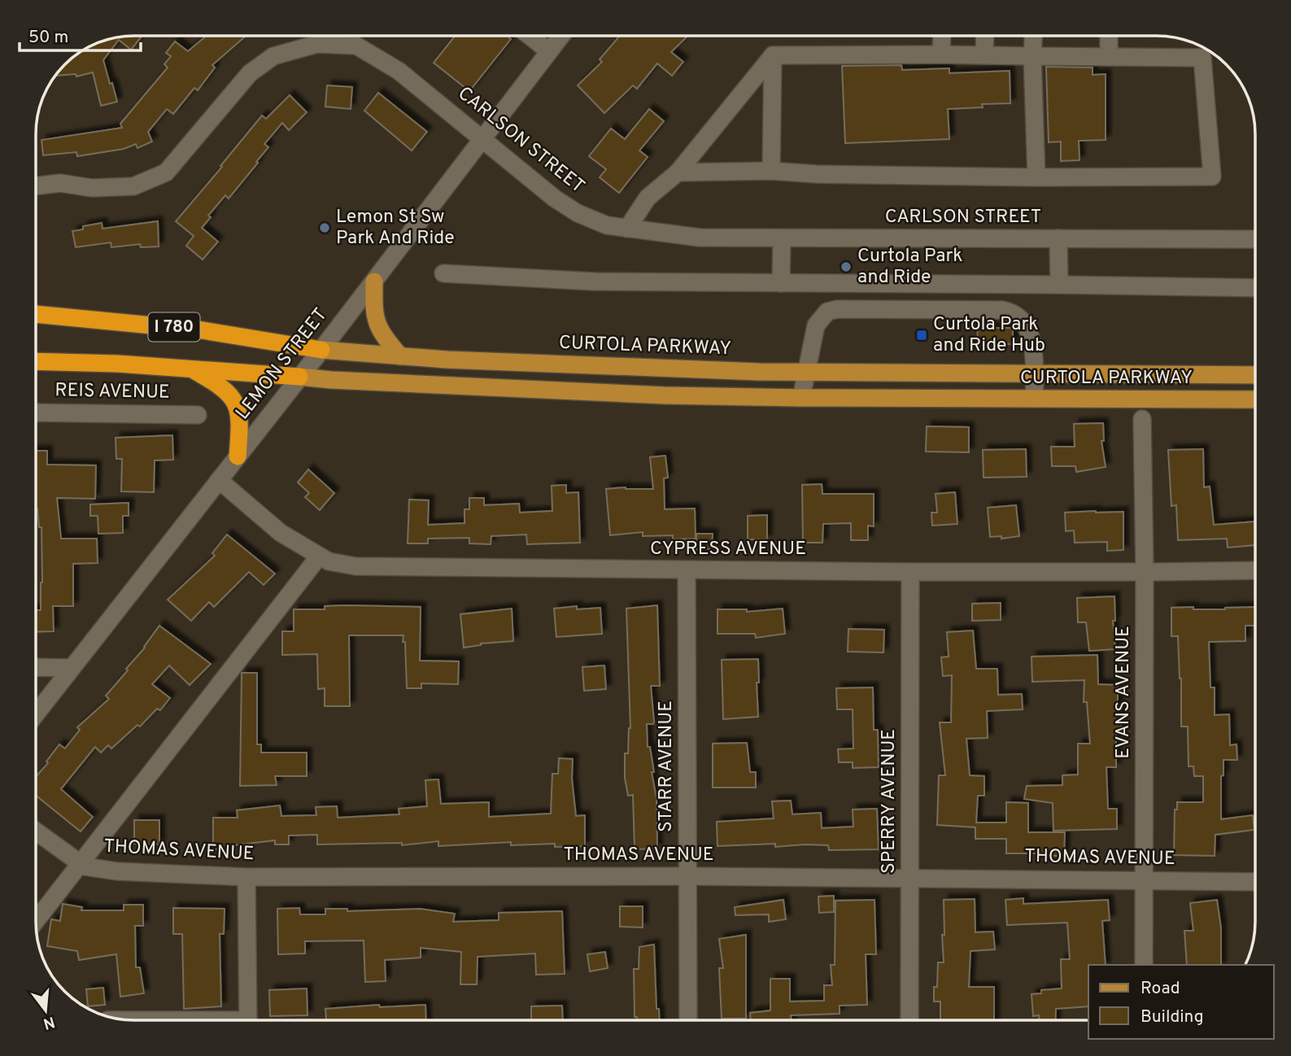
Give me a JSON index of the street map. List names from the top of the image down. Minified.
{"streets":{"highway":["I 780","CURTOLA PARKWAY"],"street":["CARLSON STREET","LEMON STREET","REIS AVENUE","CYPRESS AVENUE","EVANS AVENUE","STARR AVENUE","SPERRY AVENUE","THOMAS AVENUE"]},"crossings":[["CARLSON STREET","LEMON STREET"],["CURTOLA PARKWAY","LEMON STREET"],["LEMON STREET","CYPRESS AVENUE"],["CYPRESS AVENUE","EVANS AVENUE"],["CYPRESS AVENUE","STARR AVENUE"],["CYPRESS AVENUE","SPERRY AVENUE"],["EVANS AVENUE","THOMAS AVENUE"],["STARR AVENUE","THOMAS AVENUE"],["SPERRY AVENUE","THOMAS AVENUE"]],"places":{"other":["Lemon St Sw Park And Ride","Curtola Park and Ride"],"transit":["Curtola Park and Ride Hub"]},"legend":["Road","Building"],"scale_bar":"50 m","north":"bottom"}
